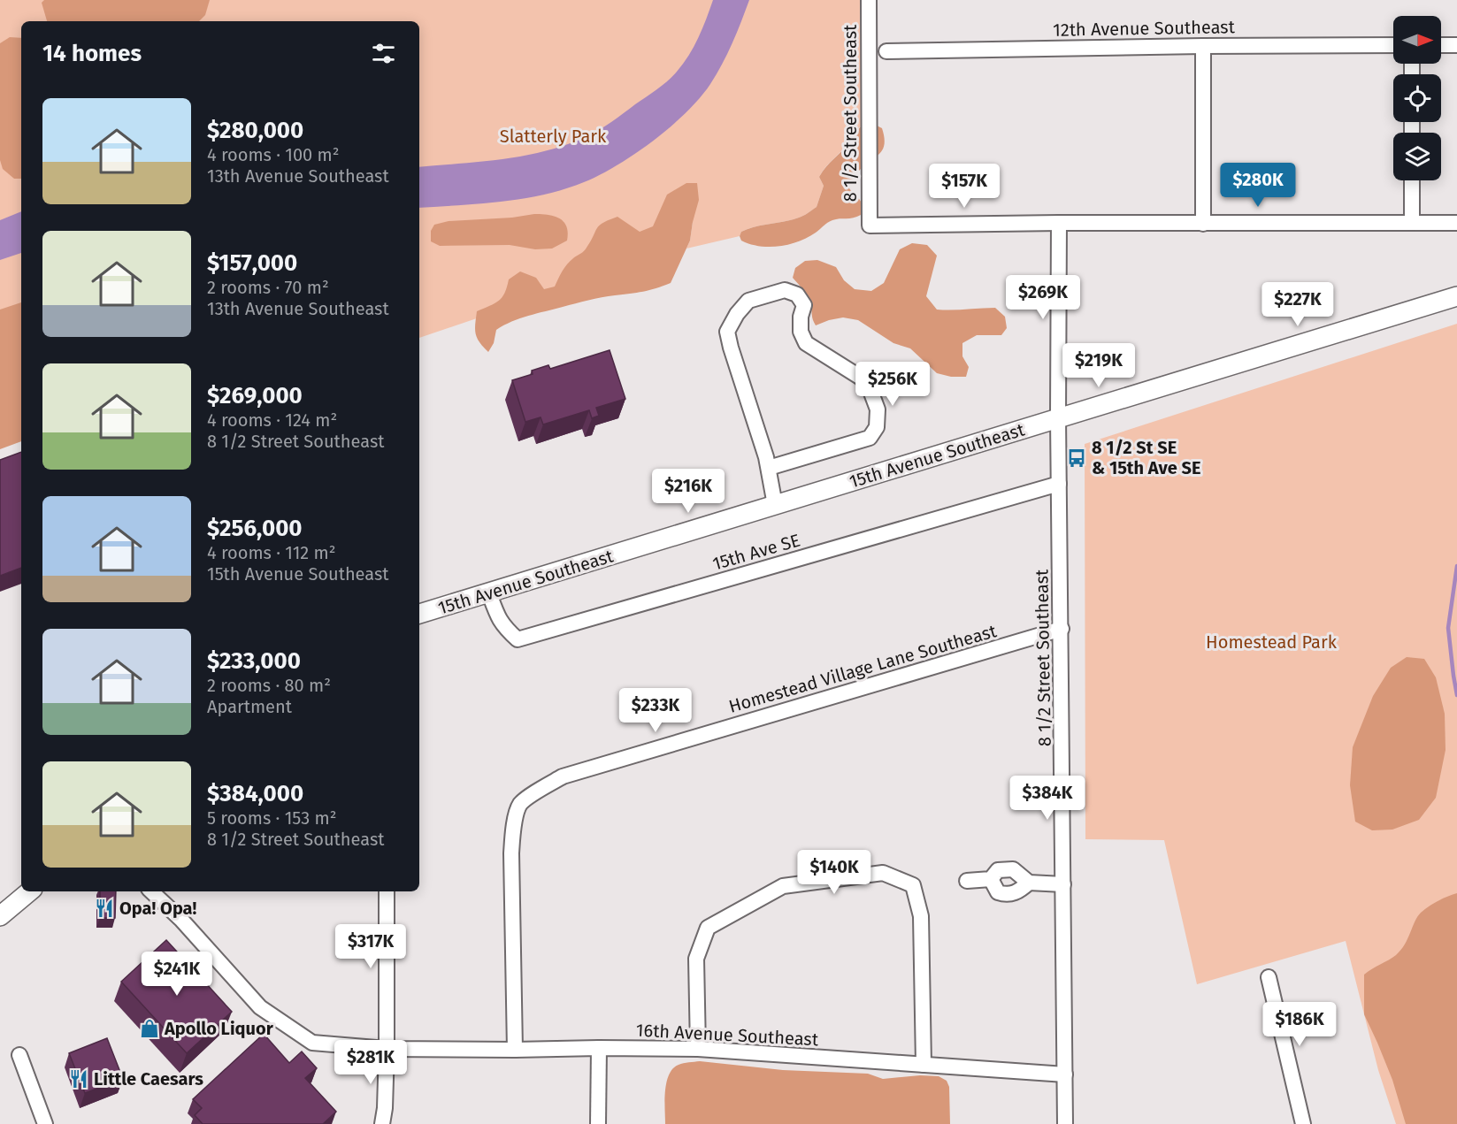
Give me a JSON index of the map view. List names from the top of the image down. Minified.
{"streets":{"main road":["15th Avenue Southeast"],"street":["12th Avenue Southeast","8 1/2 Street Southeast","15th Ave SE","Homestead Village Lane Southeast","16th Avenue Southeast"]},"crossings":[["8 1/2 Street Southeast","15th Avenue Southeast"],["8 1/2 Street Southeast","15th Ave SE"],["8 1/2 Street Southeast","Homestead Village Lane Southeast"],["8 1/2 Street Southeast","16th Avenue Southeast"],["15th Avenue Southeast","15th Ave SE"],["Homestead Village Lane Southeast","16th Avenue Southeast"]],"parks":["Slatterly Park","Homestead Park"],"places":{"bus stop":["8 1/2 St SE & 15th Ave SE"],"restaurant":["Opa! Opa!","Little Caesars"],"shop":["Apollo Liquor"]},"north":"right","page":{"heading":"14 homes","list":[{"name":"$280,000","note":"4 rooms · 100 m² · 13th Avenue Southeast"},{"name":"$157,000","note":"2 rooms · 70 m² · 13th Avenue Southeast"},{"name":"$269,000","note":"4 rooms · 124 m² · 8 1/2 Street Southeast"},{"name":"$256,000","note":"4 rooms · 112 m² · 15th Avenue Southeast"},{"name":"$233,000","note":"2 rooms · 80 m² · Apartment"},{"name":"$384,000","note":"5 rooms · 153 m² · 8 1/2 Street Southeast"}],"price":["$280K","$157K","$269K","$227K","$219K","$256K","$216K","$233K","$384K","$140K","$317K","$241K","$186K","$281K"]}}
